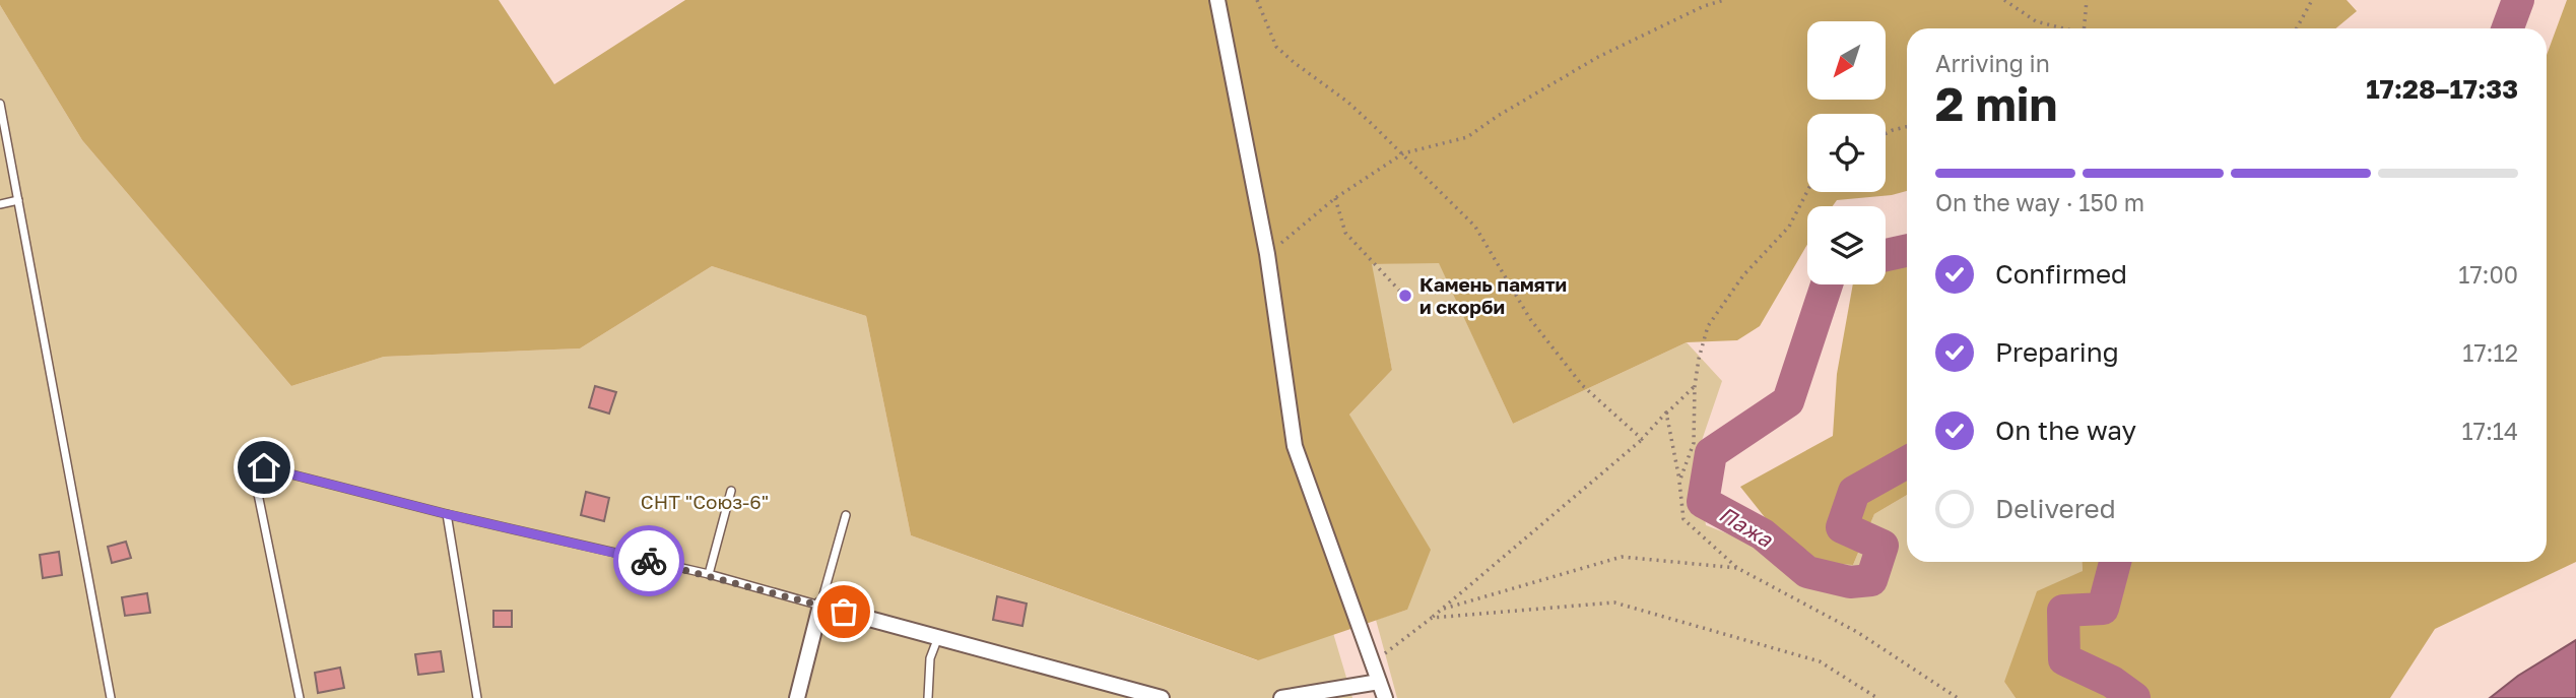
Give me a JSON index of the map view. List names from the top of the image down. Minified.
{"water":["Пажа"],"parks":["СНТ \"Союз-6\""],"places":["Камень памяти и скорби"],"north":"bottom left","page":{"heading":["2 min","Arriving in","17:28–17:33"],"bar":"On the way · 150 m","list":[["Confirmed","17:00"],["Preparing","17:12"],["On the way","17:14"],"Delivered"]}}
